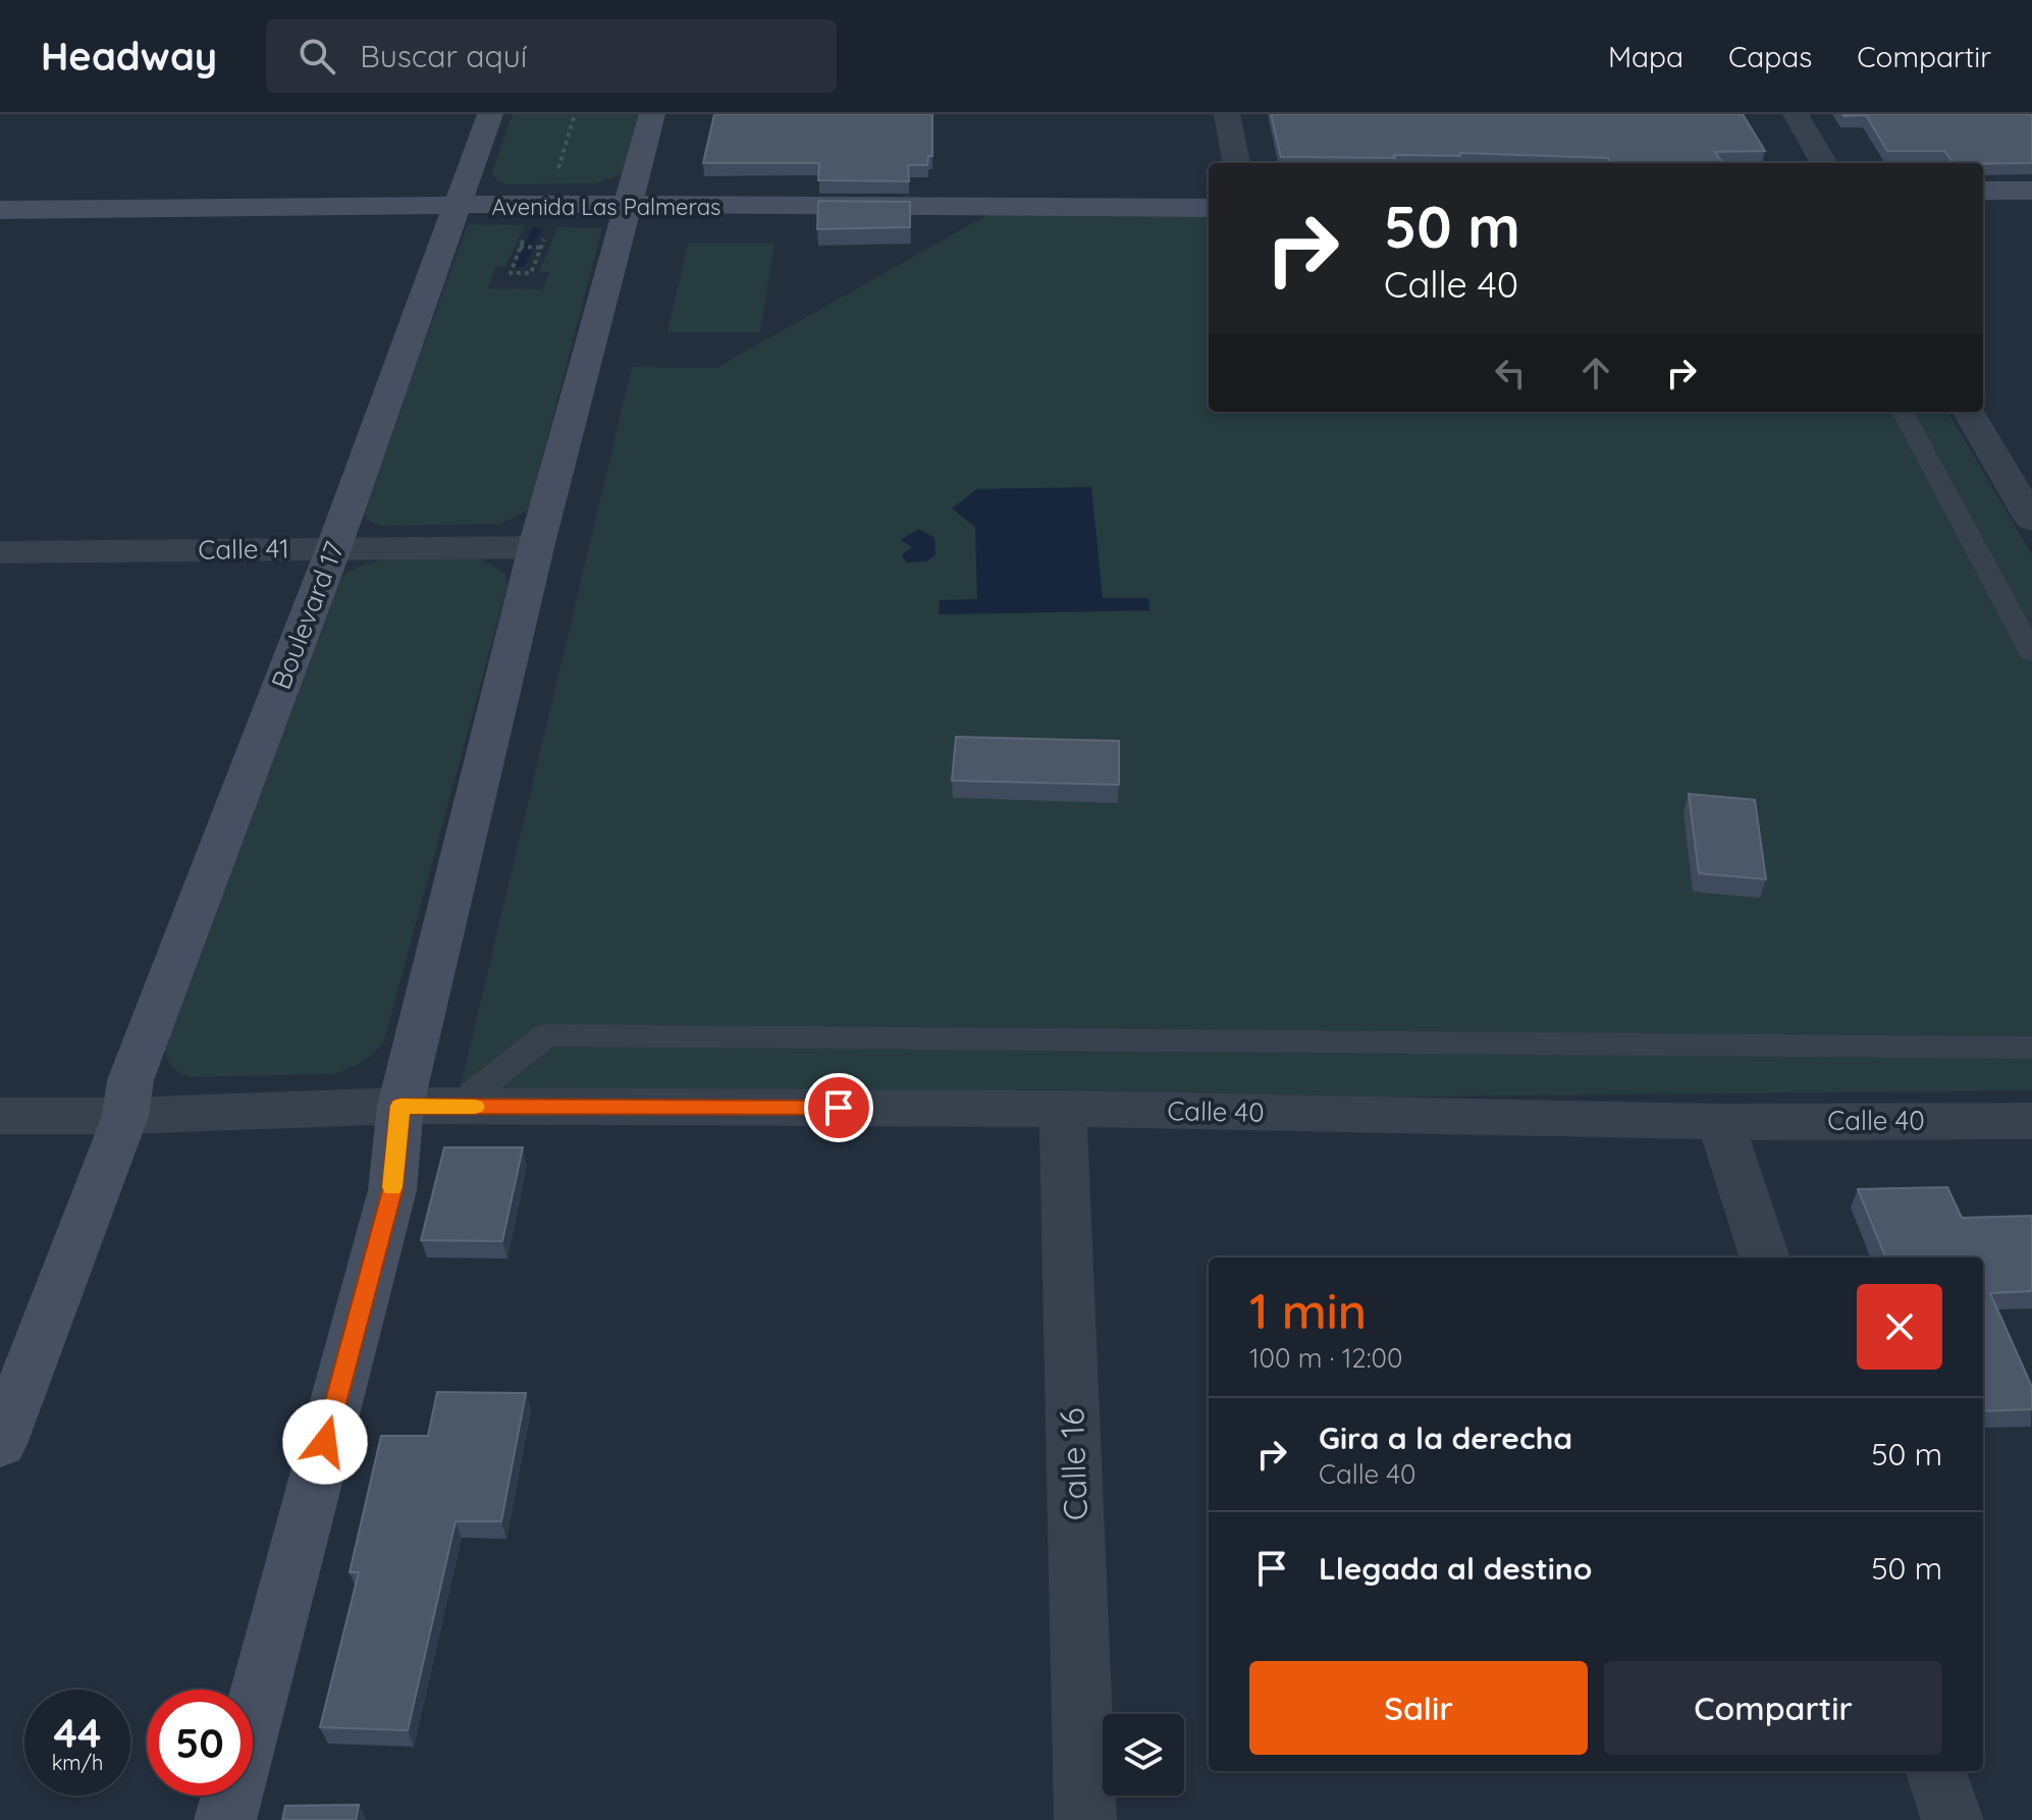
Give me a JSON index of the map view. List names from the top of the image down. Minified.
{"streets":{"main road":["Avenida Las Palmeras","Boulevard 17"],"street":["Calle 41","Calle 40","Calle 16"]},"crossings":[["Avenida Las Palmeras","Boulevard 17"],["Calle 41","Boulevard 17"],["Boulevard 17","Calle 40"],["Calle 40","Calle 16"]],"page":{"header":"Headway","search":"Buscar aquí","nav":["Mapa","Capas","Compartir"],"turn":["50 m","Calle 40"],"heading":["1 min","100 m · 12:00"],"list":[{"name":"Gira a la derecha","note":"Calle 40","value":"50 m"},{"name":"Llegada al destino","value":"50 m"}],"buttons":["Salir","Compartir"],"speed":"44 km/h","limit":"50"}}
